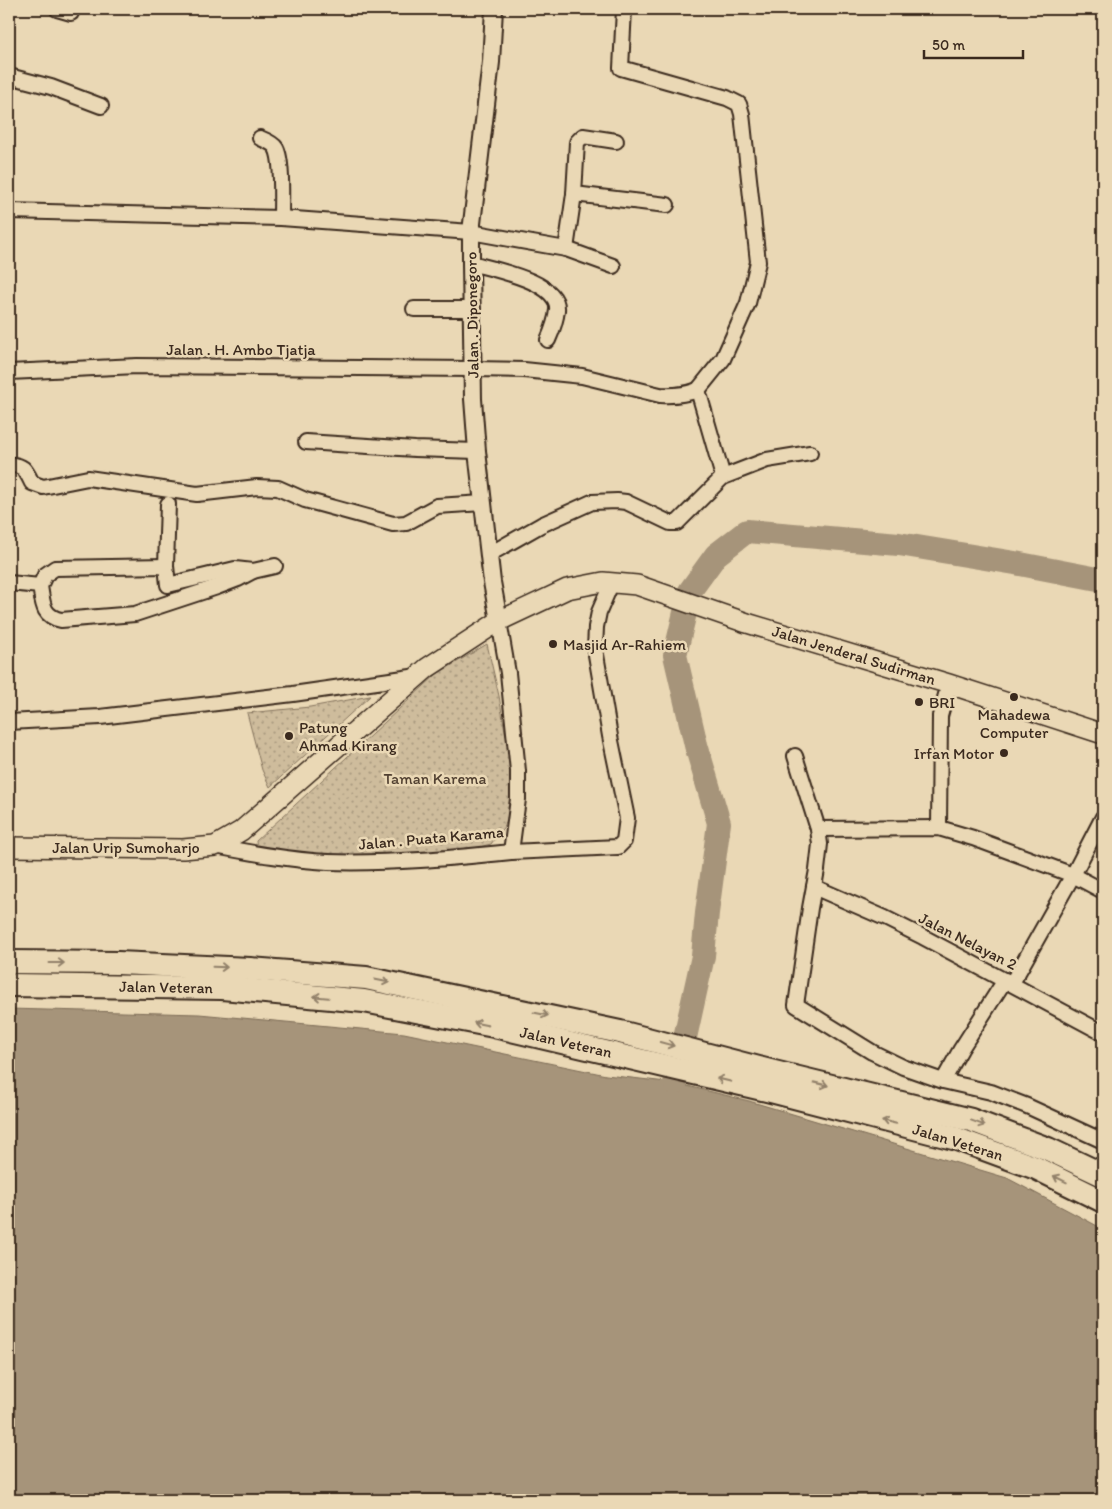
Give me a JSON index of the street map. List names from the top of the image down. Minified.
{"streets":{"highway":["Jalan Veteran"],"main road":["Jalan Jenderal Sudirman","Jalan Urip Sumoharjo"],"street":["Jalan . Diponegoro","Jalan . H. Ambo Tjatja","Jalan . Puata Karama","Jalan Nelayan 2"]},"crossings":[["Jalan . Diponegoro","Jalan . H. Ambo Tjatja"],["Jalan . Diponegoro","Jalan . Puata Karama"],["Jalan . Diponegoro","Jalan Urip Sumoharjo"],["Jalan Jenderal Sudirman","Jalan Urip Sumoharjo"],["Jalan . Puata Karama","Jalan Urip Sumoharjo"]],"parks":["Taman Karema"],"places":["Masjid Ar-Rahiem","Mahadewa Computer","BRI","Patung Ahmad Kirang","Irfan Motor"],"scale_bar":"50 m"}
